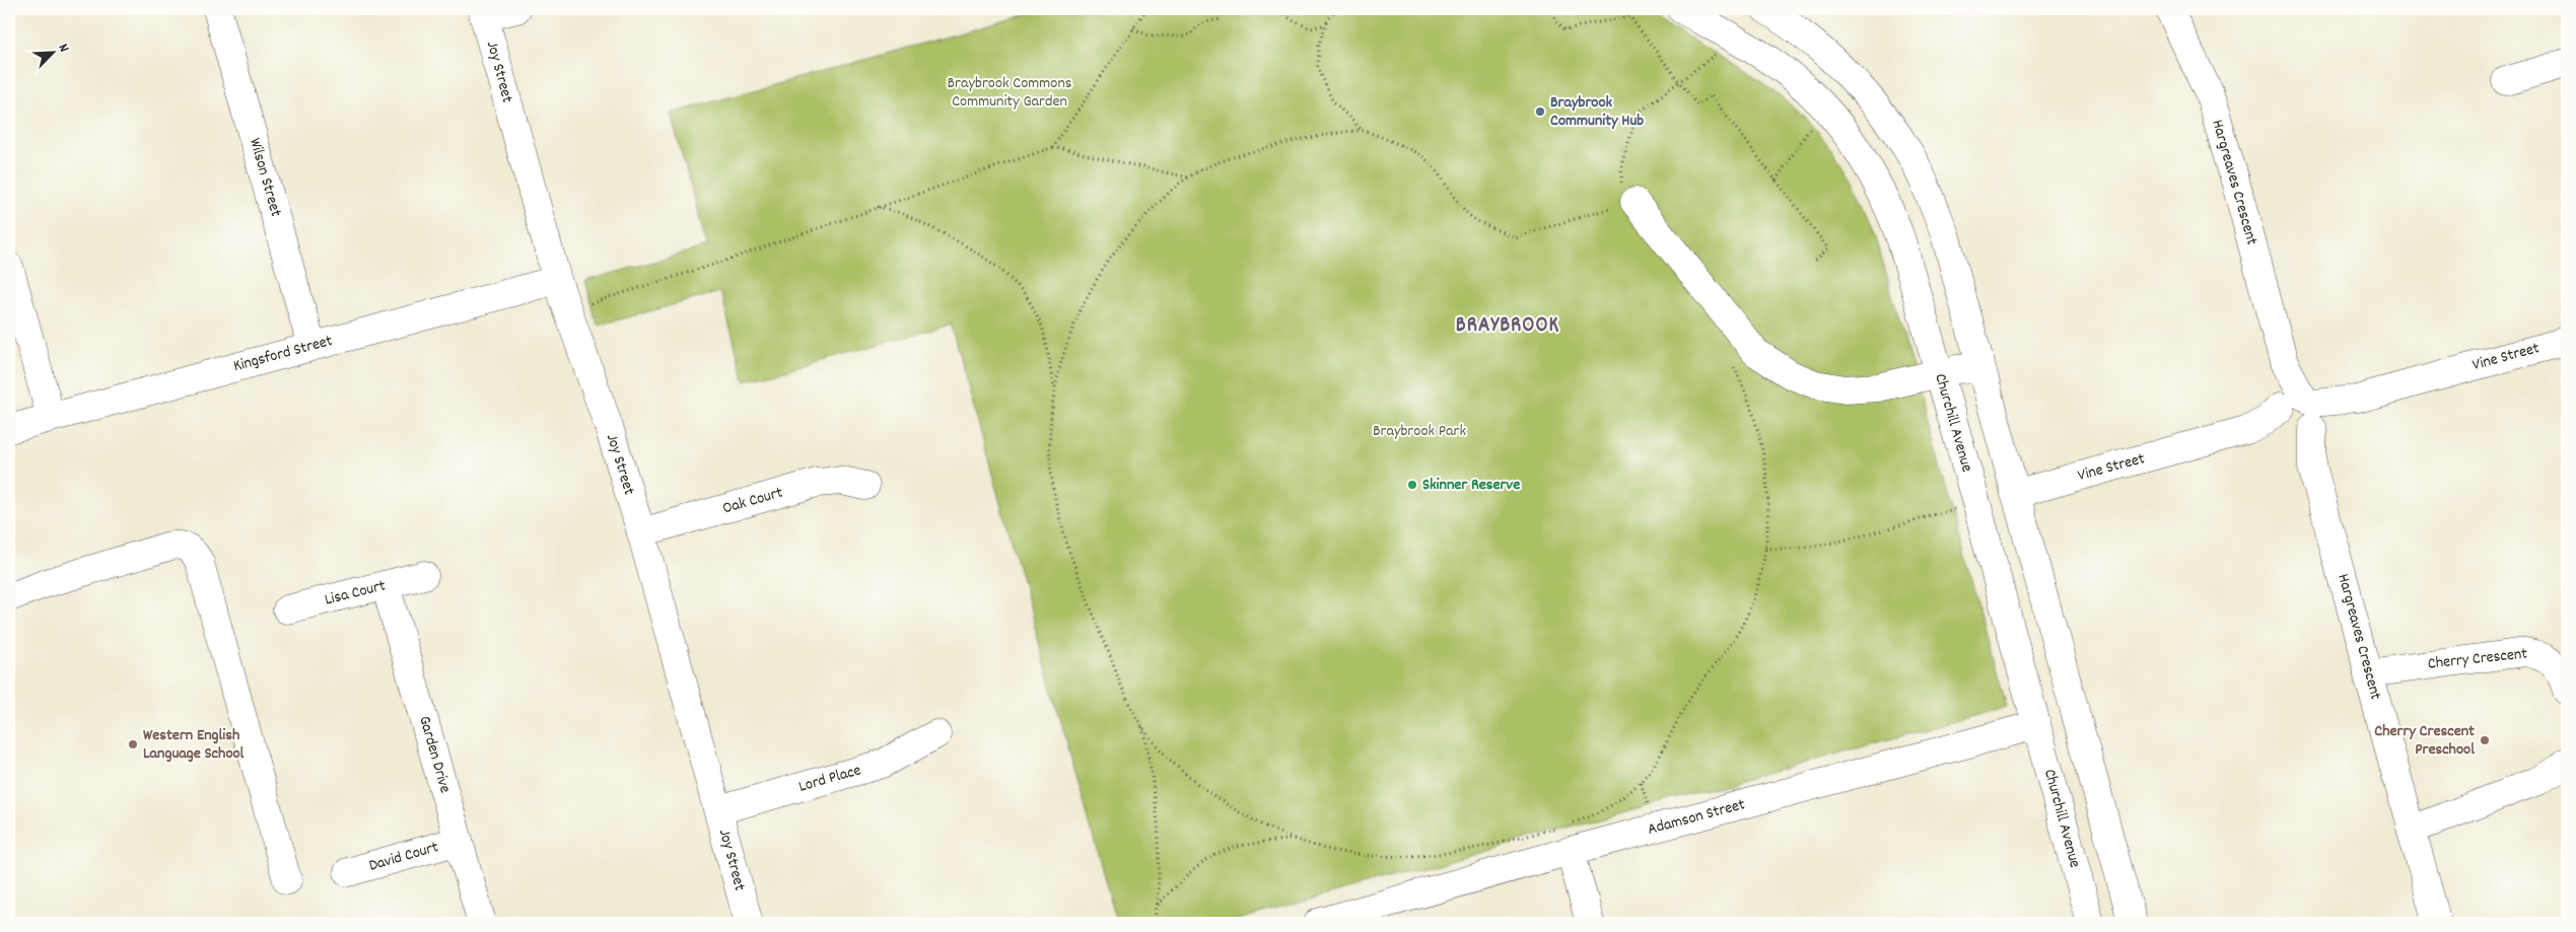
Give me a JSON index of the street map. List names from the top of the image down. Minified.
{"streets":{"street":["Joy Street","Wilson Street","Hargreaves Crescent","Kingsford Street","Vine Street","Churchill Avenue","Oak Court","Lisa Court","Cherry Crescent","Garden Drive","Lord Place","Adamson Street","David Court"]},"crossings":[["Joy Street","Kingsford Street"],["Joy Street","Oak Court"],["Joy Street","Lord Place"],["Wilson Street","Kingsford Street"],["Hargreaves Crescent","Vine Street"],["Hargreaves Crescent","Cherry Crescent"],["Vine Street","Churchill Avenue"],["Churchill Avenue","Adamson Street"],["Lisa Court","Garden Drive"],["Garden Drive","David Court"]],"districts":["BRAYBROOK"],"parks":["Braybrook Commons Community Garden","Braybrook Park"],"places":["Braybrook Community Hub","Skinner Reserve","Cherry Crescent Preschool","Western English Language School"],"north":"top right"}
